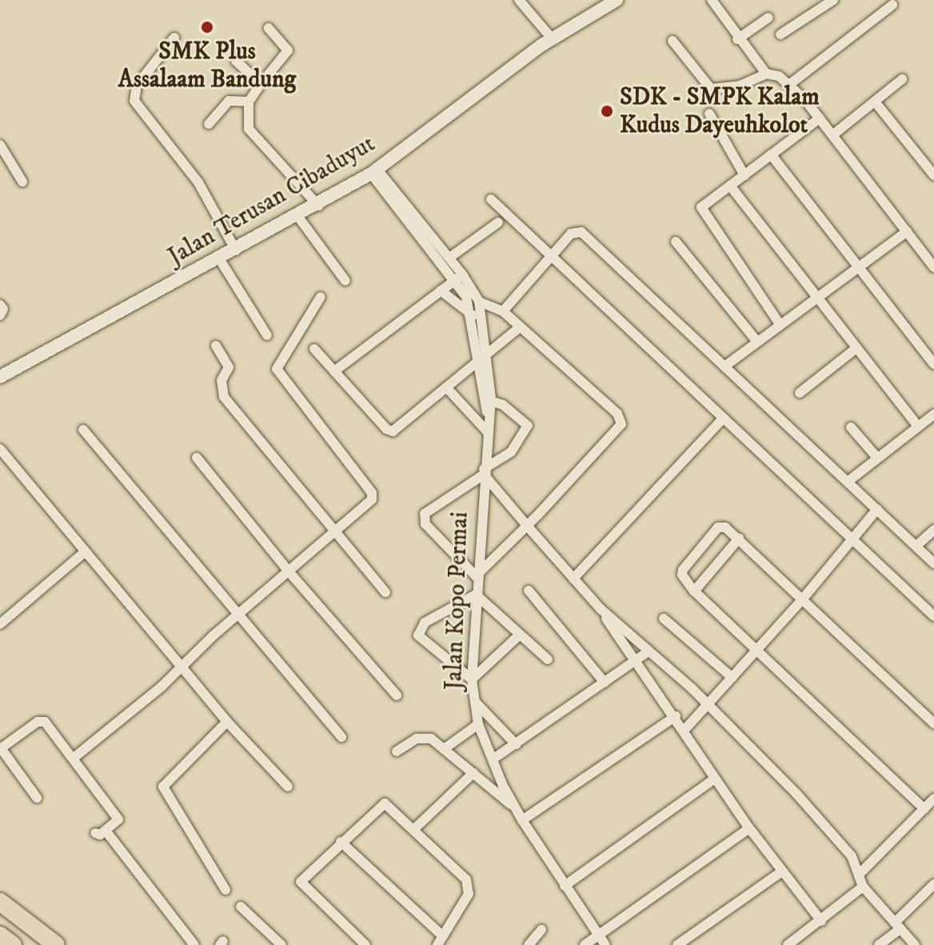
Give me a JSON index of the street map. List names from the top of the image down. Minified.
{"streets":{"main road":["Jalan Terusan Cibaduyut"],"street":["Jalan Kopo Permai"]},"crossings":[["Jalan Terusan Cibaduyut","Jalan Kopo Permai"]],"places":["SMK Plus Assalaam Bandung","SDK - SMPK Kalam Kudus Dayeuhkolot"]}
